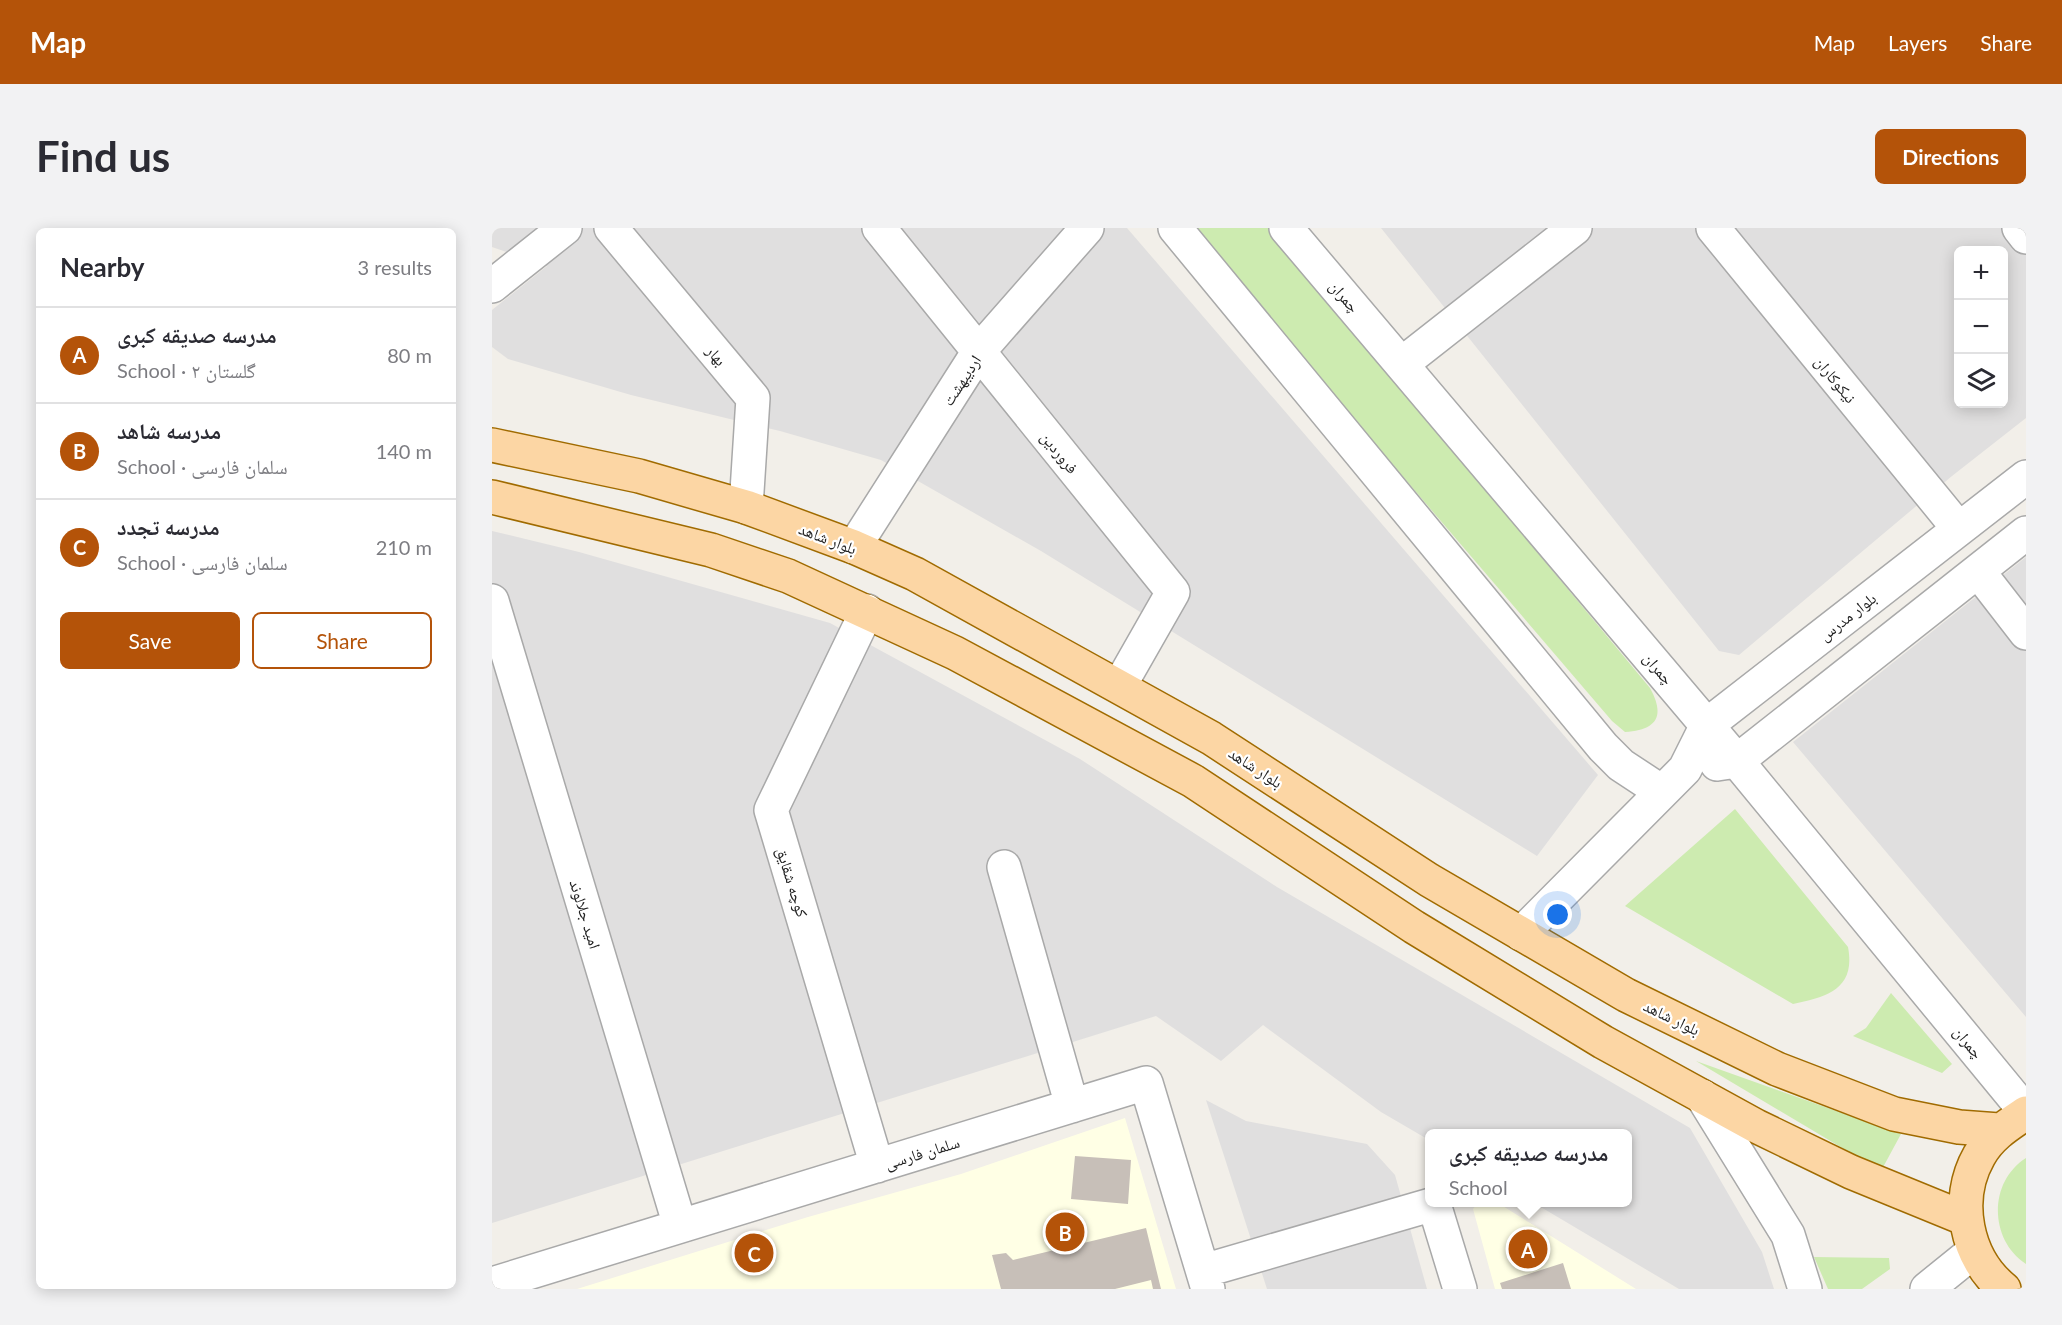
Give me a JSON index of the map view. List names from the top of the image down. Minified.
{"streets":{"main road":["بلوار شاهد"],"street":["چمران","بهار","نیکوکاران","اردیبهشت","فروردین","بلوار مدرس","کوچه شقایق","امید جلالوند","سلمان فارسی"]},"crossings":[["چمران","بلوار مدرس"],["بهار","بلوار شاهد"],["نیکوکاران","بلوار مدرس"],["اردیبهشت","فروردین"],["اردیبهشت","بلوار شاهد"],["فروردین","بلوار شاهد"],["بلوار شاهد","بلوار مدرس"],["کوچه شقایق","سلمان فارسی"],["امید جلالوند","سلمان فارسی"]],"page":{"header":"Map","nav":["Map","Layers","Share"],"buttons":["Directions",["Save","Share"]],"title":"Find us","heading":["Nearby","3 results"],"map_buttons":["+","−"],"list":[{"mark":"A","name":"مدرسه صدیقه کبری","note":"School · گلستان ۲","value":"80 m"},{"mark":"B","name":"مدرسه شاهد","note":"School · سلمان فارسی","value":"140 m"},{"mark":"C","name":"مدرسه تجدد","note":"School · سلمان فارسی","value":"210 m"}],"popup":["مدرسه صدیقه کبری","School"],"pins":["B","A","C"]}}
